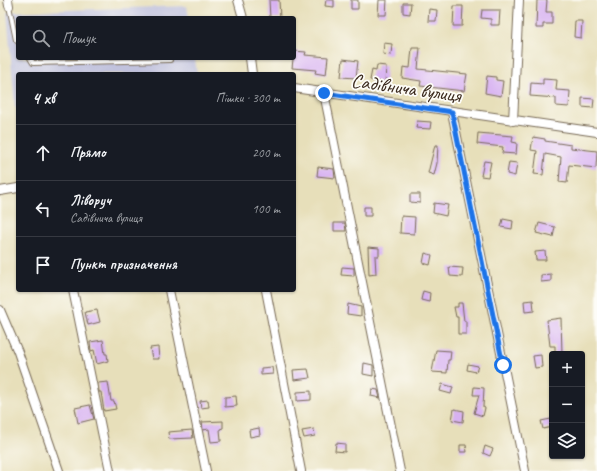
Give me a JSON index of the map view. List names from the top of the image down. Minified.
{"streets":{"street":["Садівнича вулиця"]},"page":{"search":"Пошук","heading":["4 хв","Пішки · 300 m"],"list":[["Прямо","200 m"],["Ліворуч","Садівнича вулиця","100 m"],"Пункт призначення"],"map_buttons":["+","−"]}}
